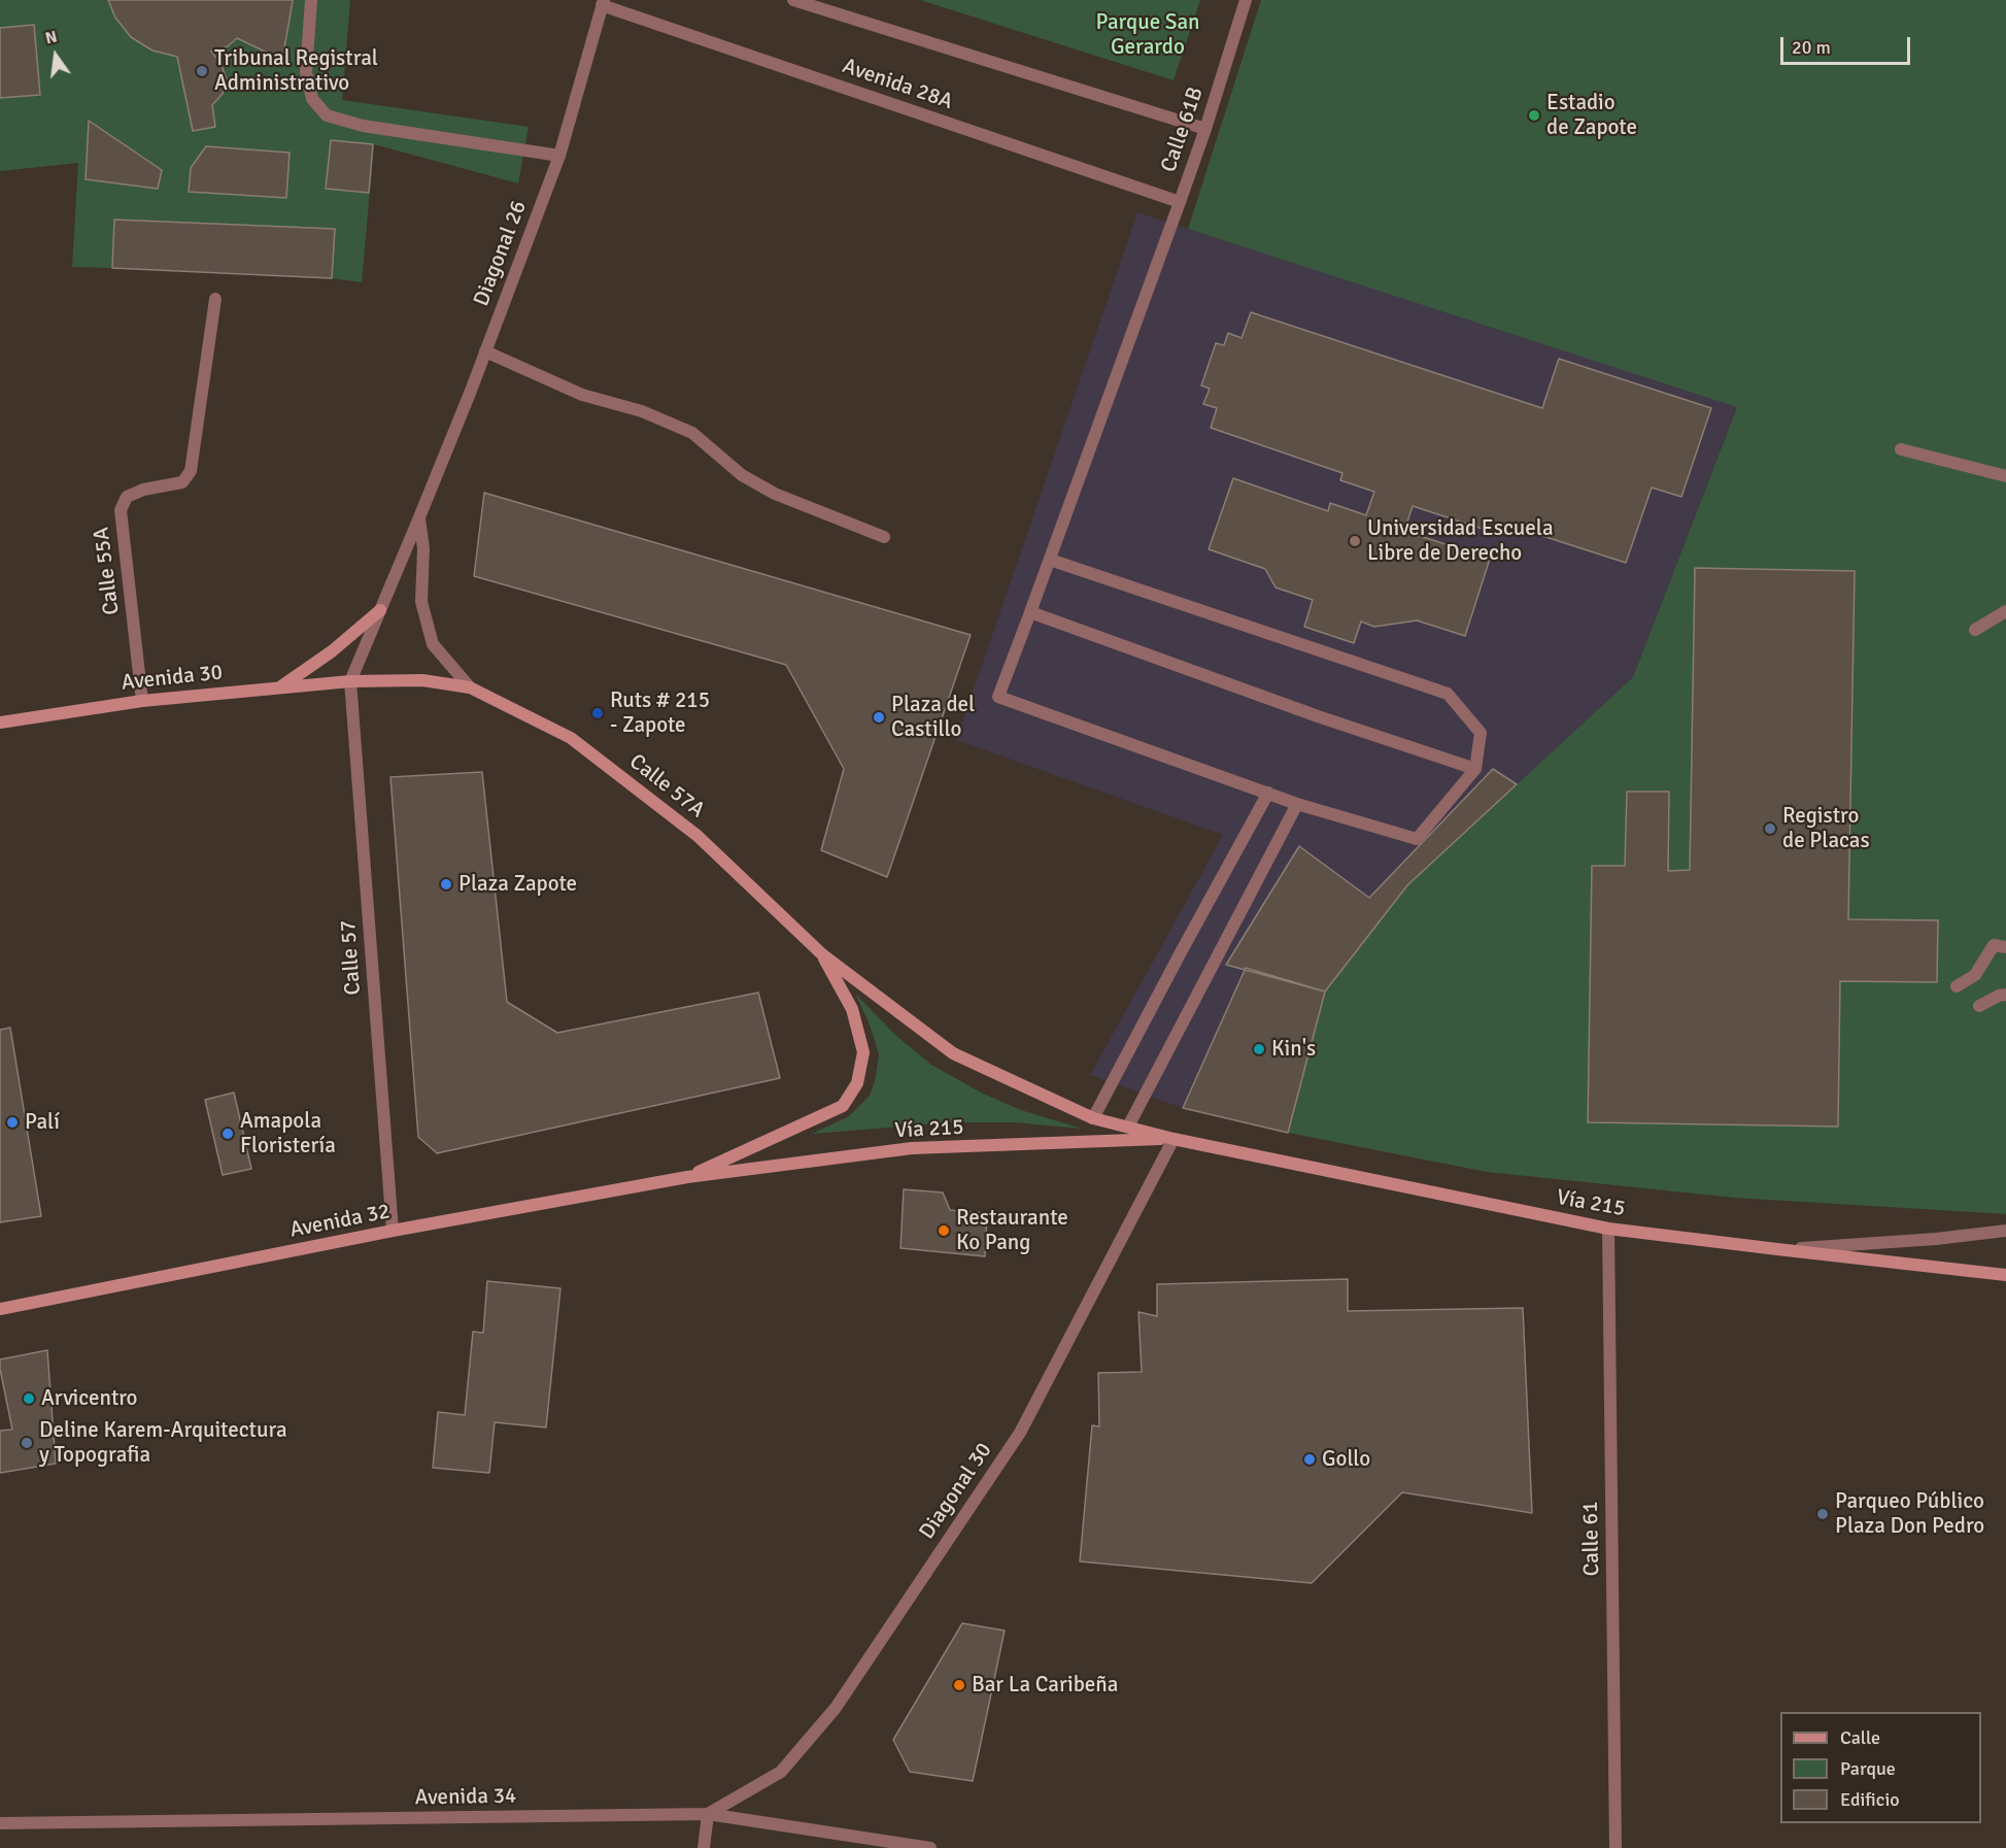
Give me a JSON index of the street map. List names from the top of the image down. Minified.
{"streets":{"main road":["Avenida 30","Calle 57A","Vía 215","Avenida 32"],"street":["Avenida 28A","Calle 61B","Diagonal 26","Calle 55A","Calle 57","Diagonal 30","Calle 61","Avenida 34"]},"crossings":[["Avenida 28A","Calle 61B"],["Avenida 28A","Diagonal 26"],["Diagonal 26","Avenida 30"],["Diagonal 26","Calle 57A"],["Diagonal 26","Calle 57"],["Calle 55A","Avenida 30"],["Avenida 30","Calle 57A"],["Avenida 30","Calle 57"],["Calle 57A","Calle 57"],["Calle 57A","Vía 215"],["Calle 57","Avenida 32"],["Vía 215","Avenida 32"],["Vía 215","Diagonal 30"],["Vía 215","Calle 61"],["Diagonal 30","Avenida 34"]],"parks":["Parque San Gerardo"],"places":["Tribunal Registral Administrativo","Estadio de Zapote","Universidad Escuela Libre de Derecho","Ruts # 215 - Zapote","Plaza del Castillo","Registro de Placas","Plaza Zapote","Kin's","Palí","Amapola Floristería","Restaurante Ko Pang","Arvicentro","Deline Karem-Arquitectura y Topografia","Gollo","Parqueo Público Plaza Don Pedro","Bar La Caribeña"],"legend":["Calle","Parque","Edificio"],"scale_bar":"20 m","north":"top"}
